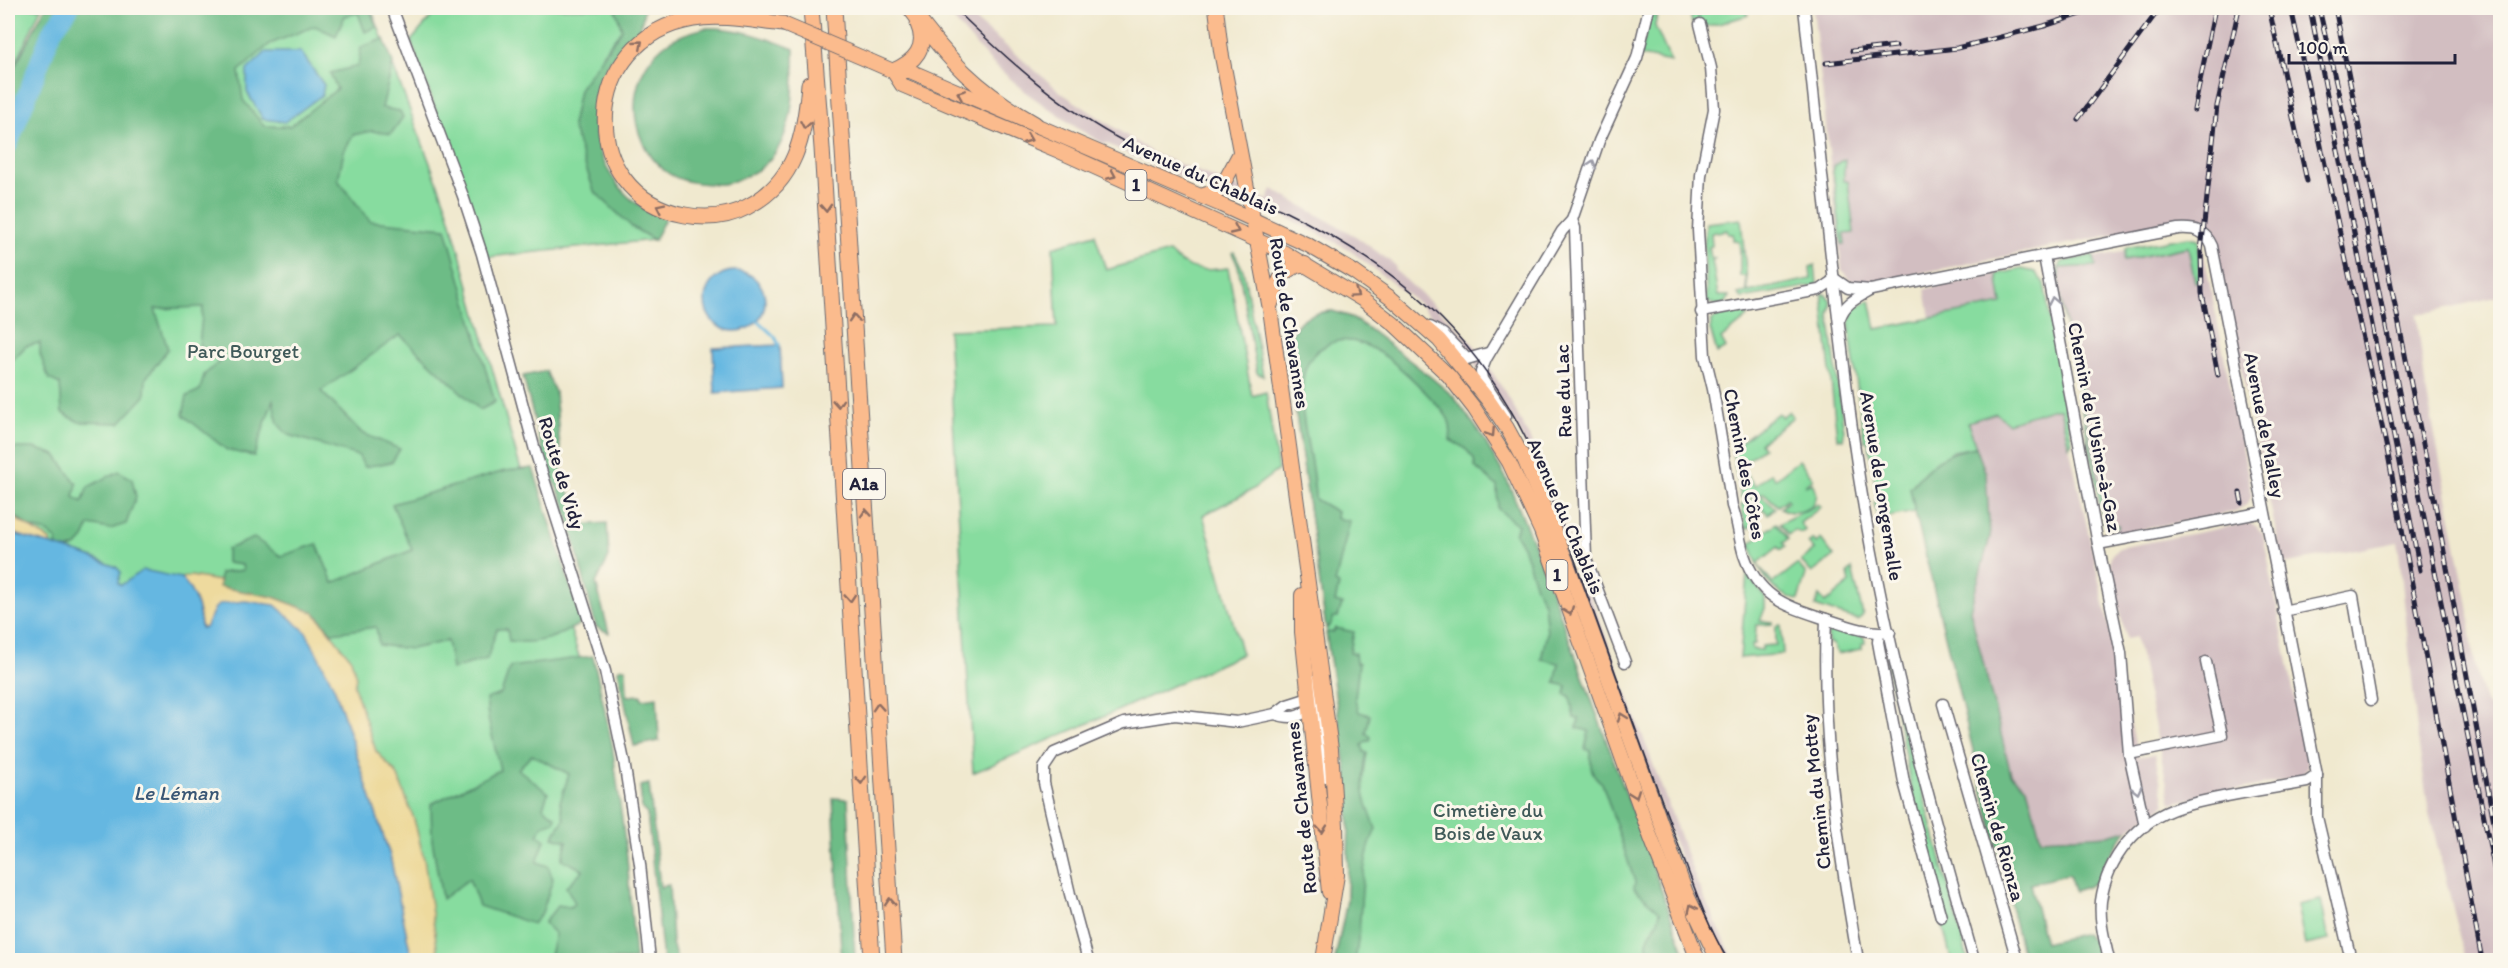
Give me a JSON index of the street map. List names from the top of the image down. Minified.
{"streets":{"highway":["A1a"],"main road":["Avenue du Chablais","1","Route de Chavannes"],"street":["Rue du Lac","Avenue de Malley","Chemin de l'Usine-à-Gaz","Chemin des Côtes","Route de Vidy","Avenue de Longemalle","Chemin du Mottey","Chemin de Rionza"]},"crossings":[["Avenue du Chablais","1"],["Avenue du Chablais","Route de Chavannes"],["Avenue du Chablais","Rue du Lac"],["Avenue de Malley","Chemin de l'Usine-à-Gaz"],["Chemin des Côtes","Avenue de Longemalle"],["Chemin des Côtes","Chemin du Mottey"]],"one_way":["Chemin de l'Usine-à-Gaz"],"water":["Le Léman"],"parks":["Parc Bourget","Cimetière du Bois de Vaux"],"scale_bar":"100 m"}
